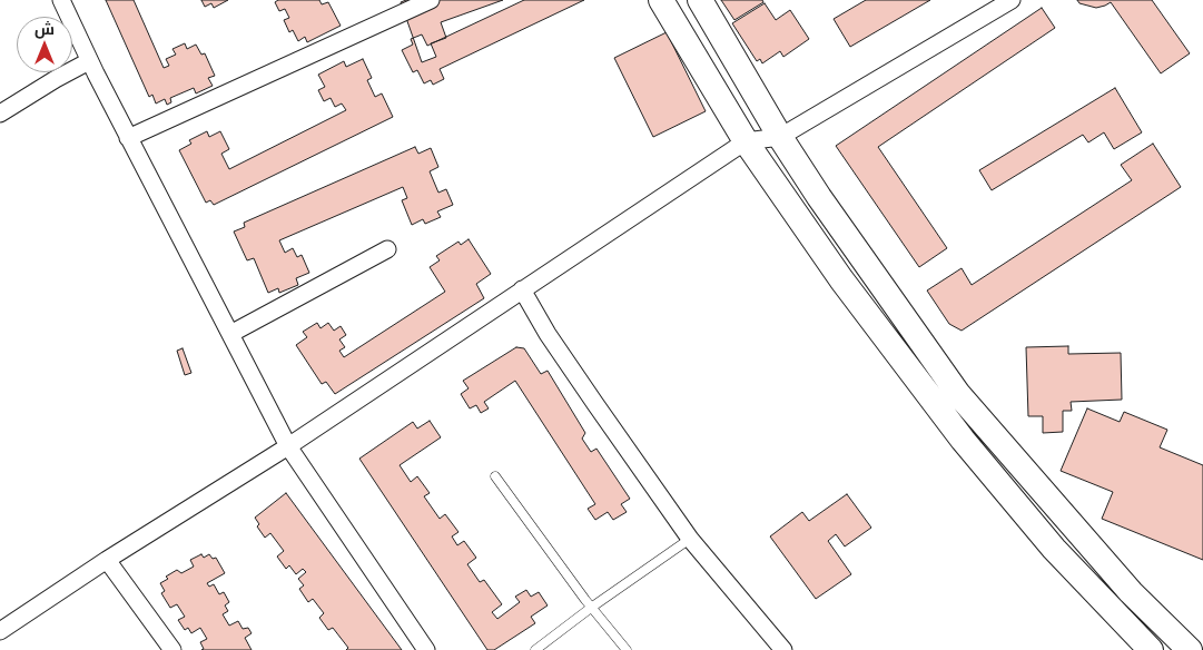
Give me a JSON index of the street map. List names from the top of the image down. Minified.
{"north":"top"}
